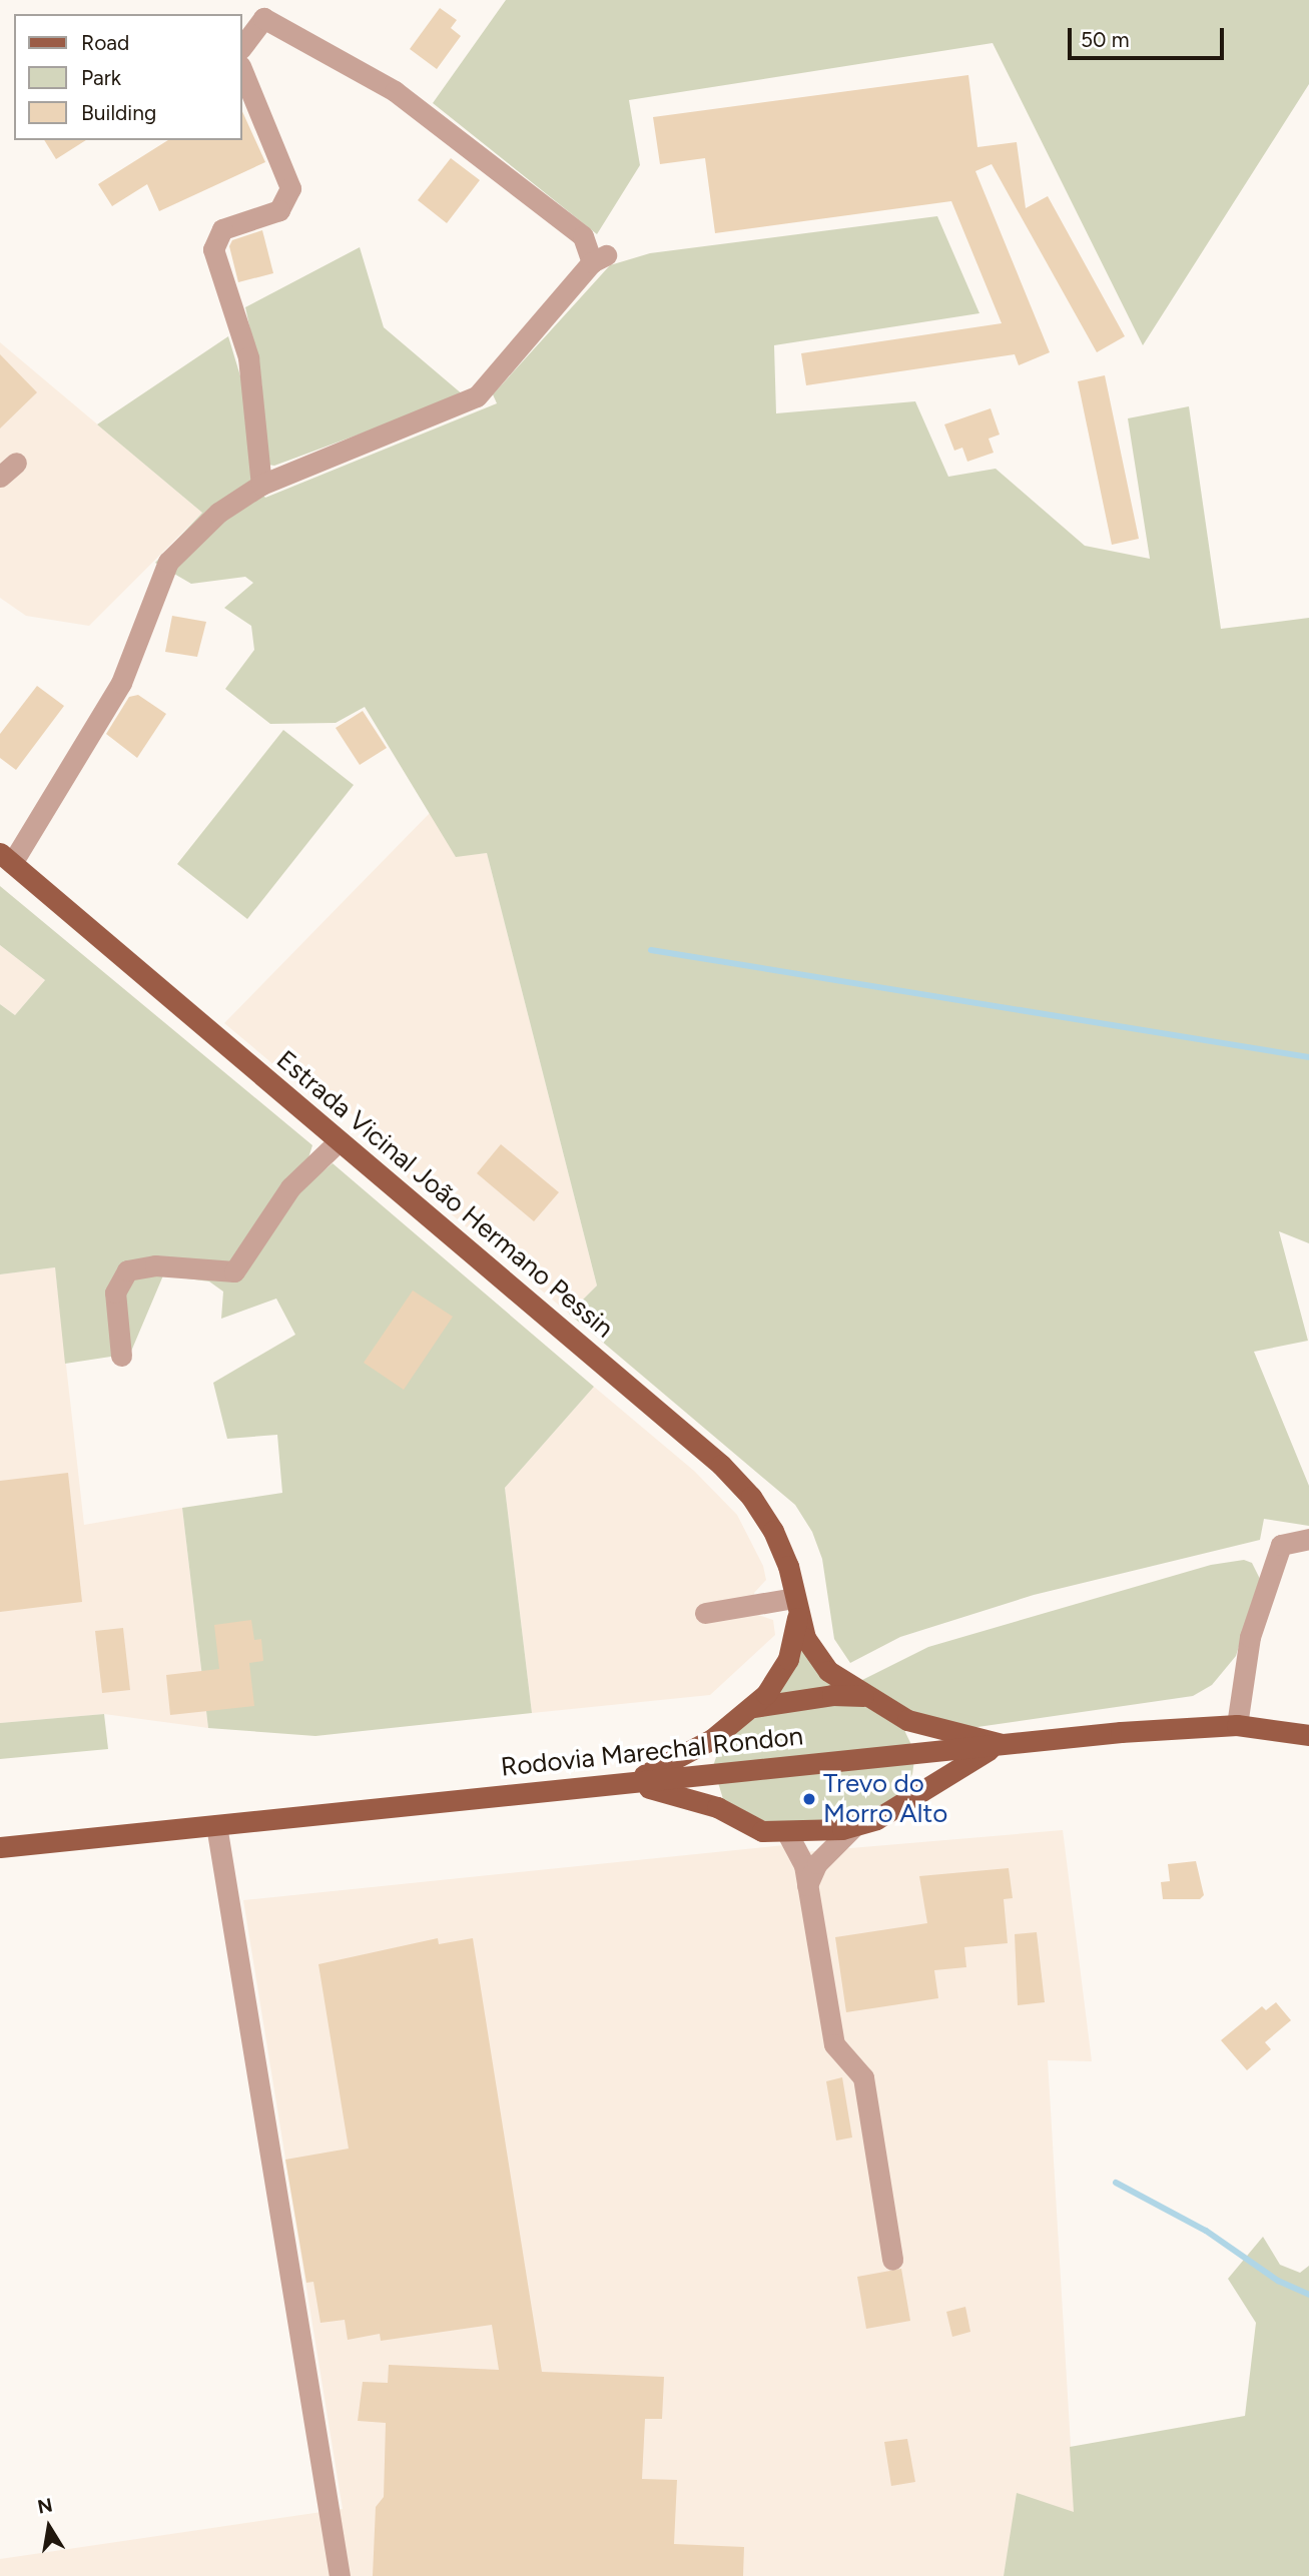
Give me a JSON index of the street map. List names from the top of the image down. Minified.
{"streets":{"main road":["Estrada Vicinal João Hermano Pessin","Rodovia Marechal Rondon"]},"crossings":[["Estrada Vicinal João Hermano Pessin","Rodovia Marechal Rondon"]],"places":["Trevo do Morro Alto"],"legend":["Road","Park","Building"],"scale_bar":"50 m","north":"top"}
